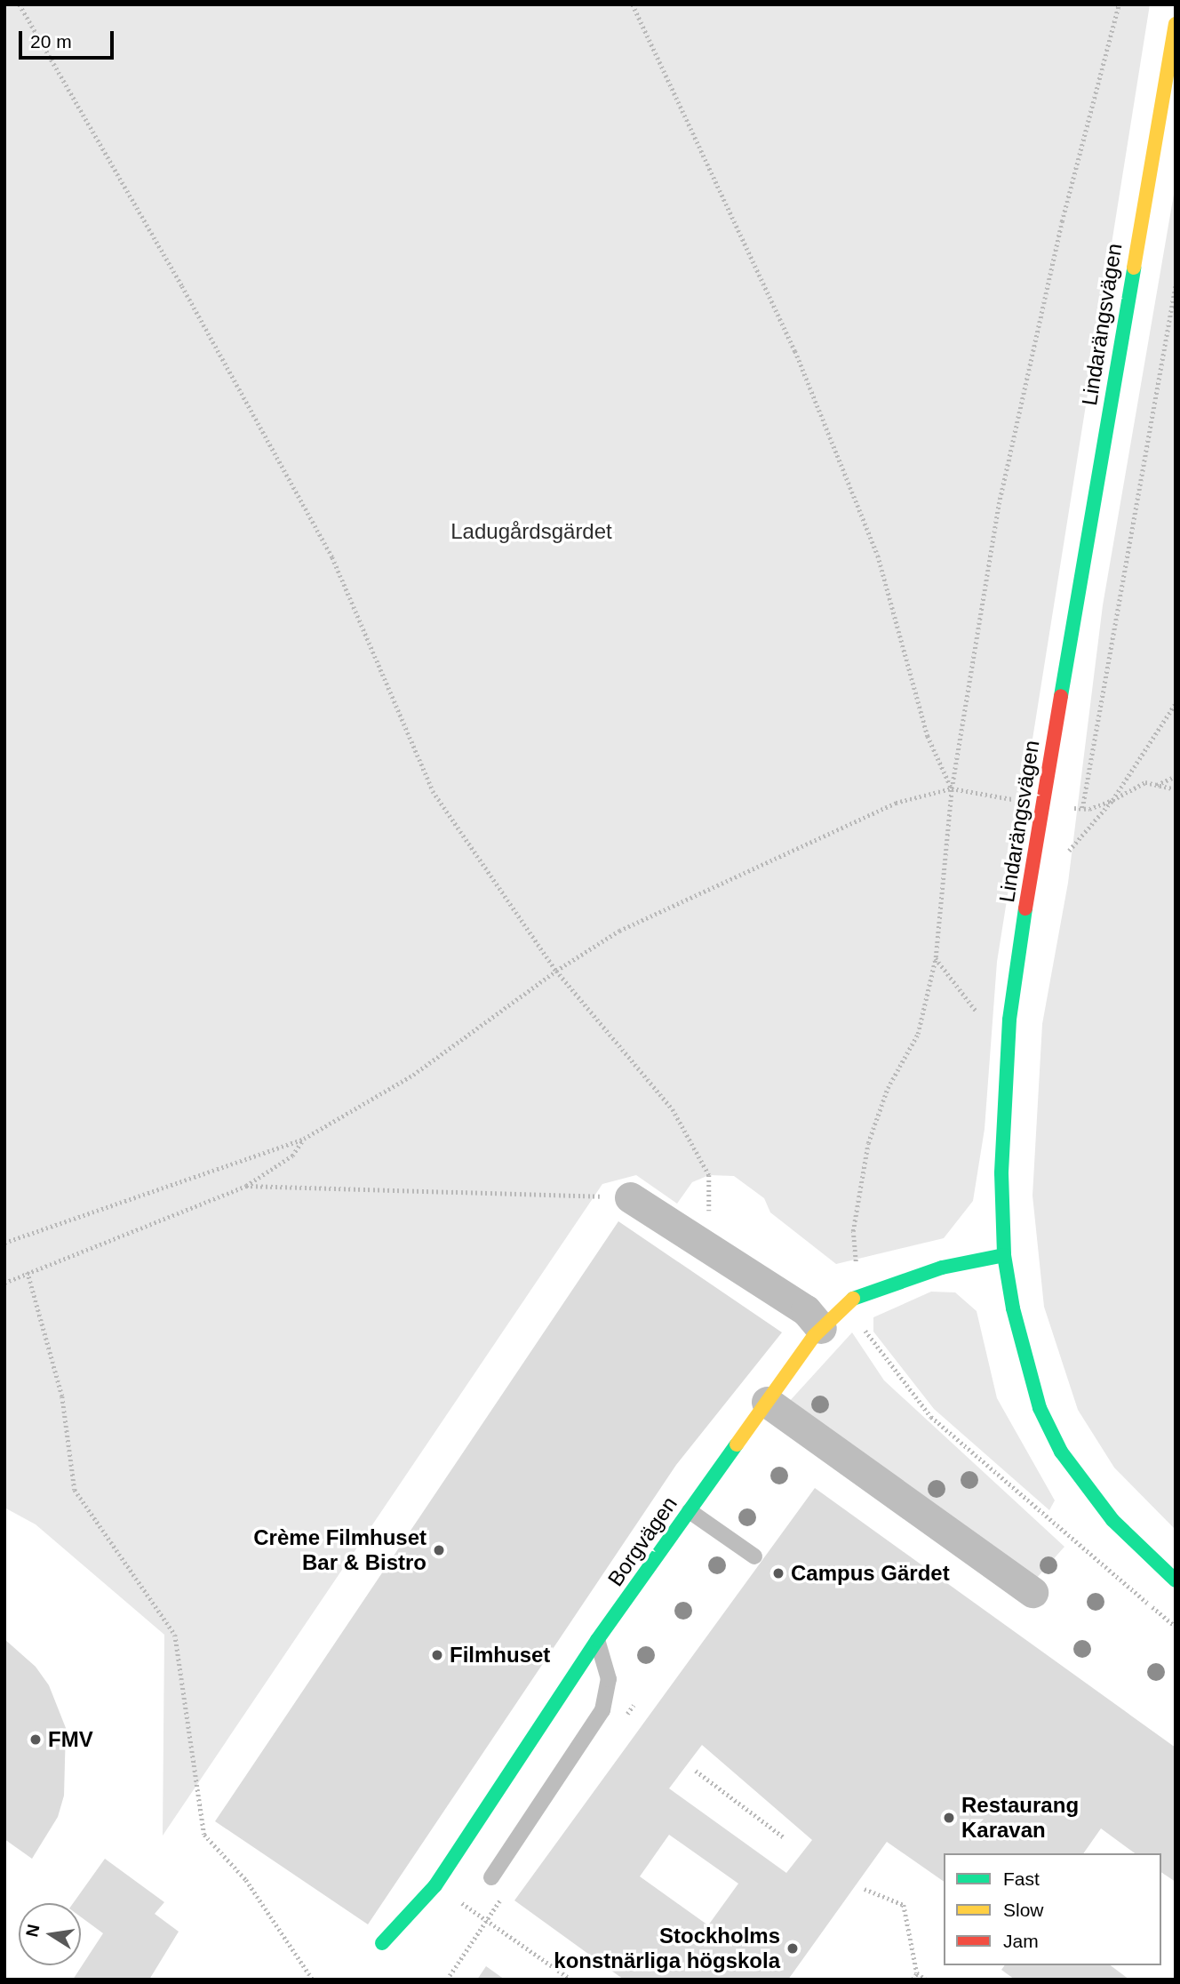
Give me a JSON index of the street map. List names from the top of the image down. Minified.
{"streets":{"street":["Lindarängsvägen","Borgvägen"]},"crossings":[["Lindarängsvägen","Borgvägen"]],"parks":["Ladugårdsgärdet"],"places":["Crème Filmhuset Bar & Bistro","Campus Gärdet","Filmhuset","FMV","Restaurang Karavan","Stockholms konstnärliga högskola"],"legend":["Fast","Slow","Jam"],"scale_bar":"20 m","north":"left"}
